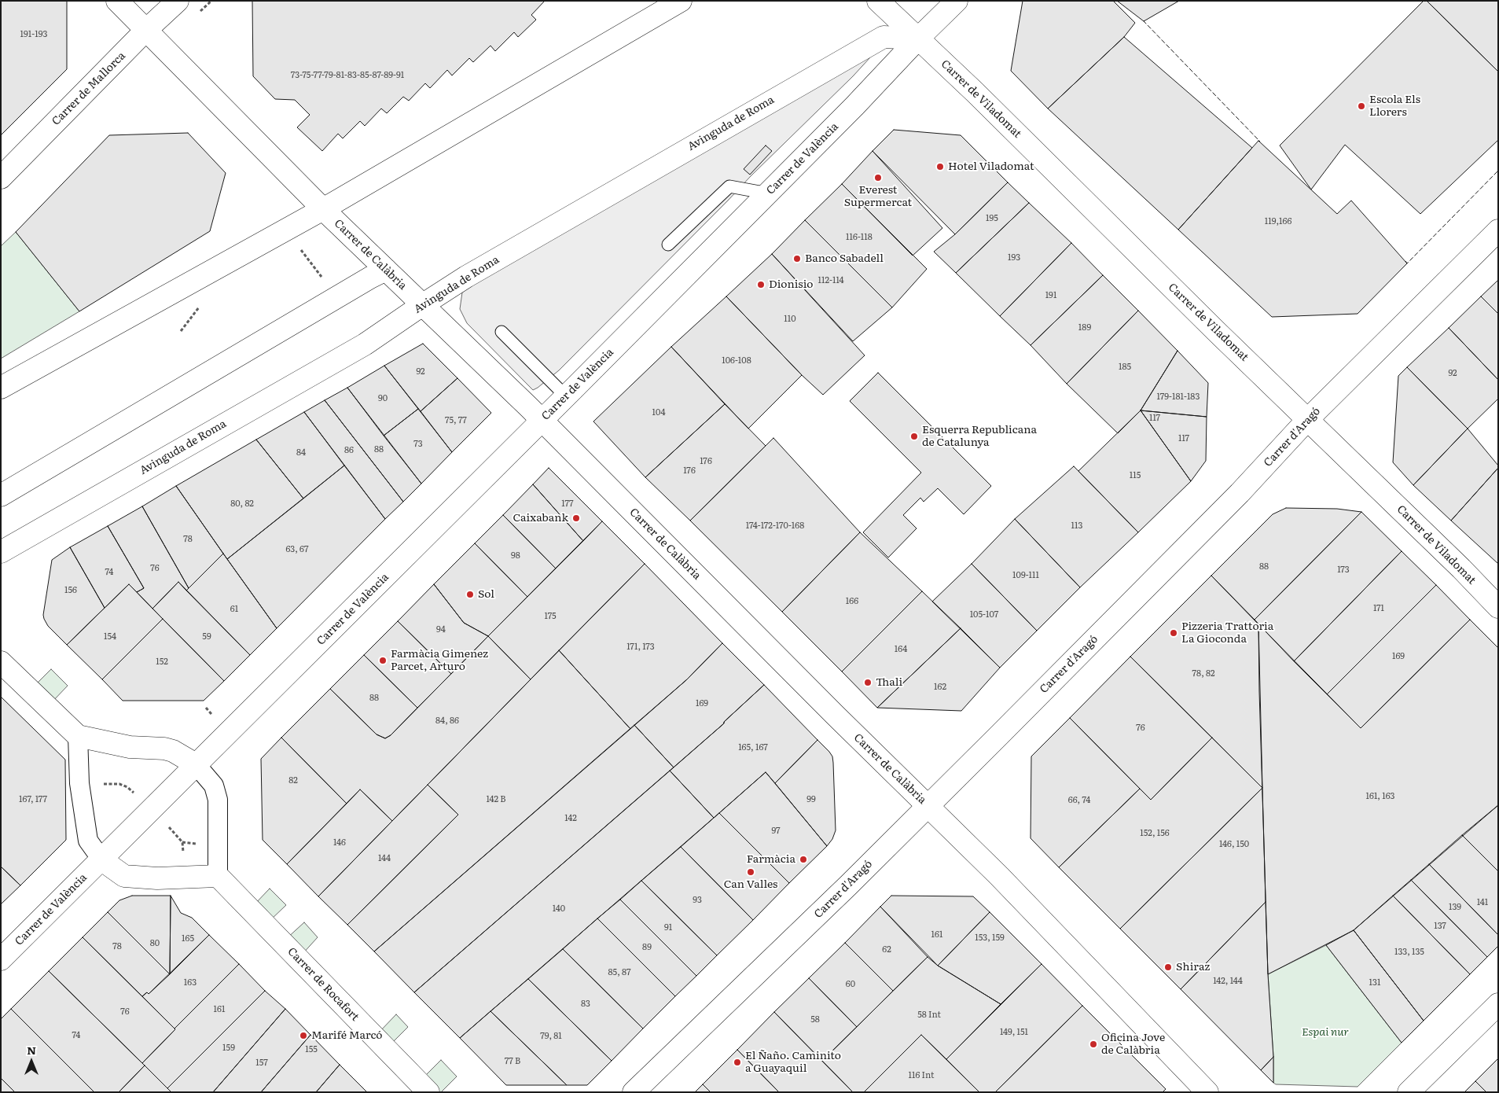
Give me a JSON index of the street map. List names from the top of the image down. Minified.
{"streets":{"street":["Carrer de Mallorca","Carrer de Viladomat","Avinguda de Roma","Carrer de València","Carrer de Calàbria","Carrer d'Aragó","Carrer de Rocafort"]},"crossings":[["Carrer de Mallorca","Carrer de Calàbria"],["Carrer de Viladomat","Avinguda de Roma"],["Carrer de Viladomat","Carrer de València"],["Carrer de Viladomat","Carrer d'Aragó"],["Avinguda de Roma","Carrer de València"],["Avinguda de Roma","Carrer de Calàbria"],["Carrer de València","Carrer de Calàbria"],["Carrer de Calàbria","Carrer d'Aragó"]],"parks":["Espai nur"],"places":["Escola Els Llorers","Hotel Viladomat","Everest Supermercat","Banco Sabadell","Dionisio","Esquerra Republicana de Catalunya","Caixabank","Sol","Pizzeria Trattoria La Gioconda","Farmàcia Gimenez Parcet, Arturo","Thali","Farmàcia","Can Valles","Shiraz","Marifé Marcó","Oficina Jove de Calàbria","El Ñaño. Caminito a Guayaquil"],"house_numbers":["191-193","73-75-77-79-81-83-85-87-89-91","195","119,166","116-118","193","112-114","191","110","189","106-108","185","92","92","179-181-183","90","104","117","75, 77","117","73","88","86","84","176","176","115","80, 82","177","174-172-170-168","113","78","63, 67","98","88","76","173","74","109-111","156","166","171","61","105-107","175","94","154","59","171, 173","164","169","152","78, 82","162","88","169","84, 86","76","165, 167","82","161, 163","167, 177","142 B","99","66, 74","142","97","152, 156","146","146, 150","144","93","141","139","140","137","91","161","153, 159","165","80","78","89","62","133, 135","85, 87","142, 144","163","131","60","83","161","76","58 Int","58","149, 151","74","79, 81","159","155","77 B","157","116 Int"],"north":"top"}
